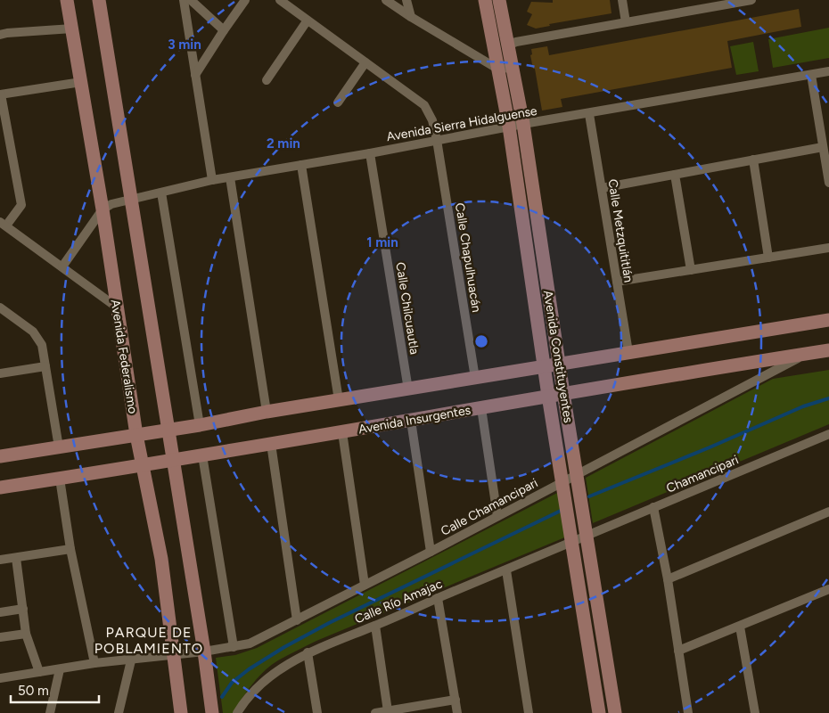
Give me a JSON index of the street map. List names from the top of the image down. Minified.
{"streets":{"street":["Avenida Sierra Hidalguense","Calle Metzquititlán","Calle Chapulhuacán","Calle Chilcuautla","Avenida Federalismo","Avenida Constituyentes","Avenida Insurgentes","Chamancipari","Calle Chamancipari","Calle Río Amajac"]},"crossings":[["Avenida Sierra Hidalguense","Calle Metzquititlán"],["Avenida Sierra Hidalguense","Calle Chapulhuacán"],["Avenida Sierra Hidalguense","Calle Chilcuautla"],["Avenida Sierra Hidalguense","Avenida Federalismo"],["Avenida Sierra Hidalguense","Avenida Constituyentes"],["Avenida Federalismo","Avenida Insurgentes"],["Avenida Federalismo","Calle Chamancipari"],["Avenida Constituyentes","Avenida Insurgentes"],["Avenida Constituyentes","Chamancipari"],["Avenida Constituyentes","Calle Chamancipari"],["Avenida Constituyentes","Calle Río Amajac"],["Avenida Insurgentes","Calle Chamancipari"],["Chamancipari","Calle Río Amajac"]],"districts":["PARQUE DE POBLAMIENTO"],"scale_bar":"50 m","rings":["3 min","2 min","1 min"]}
